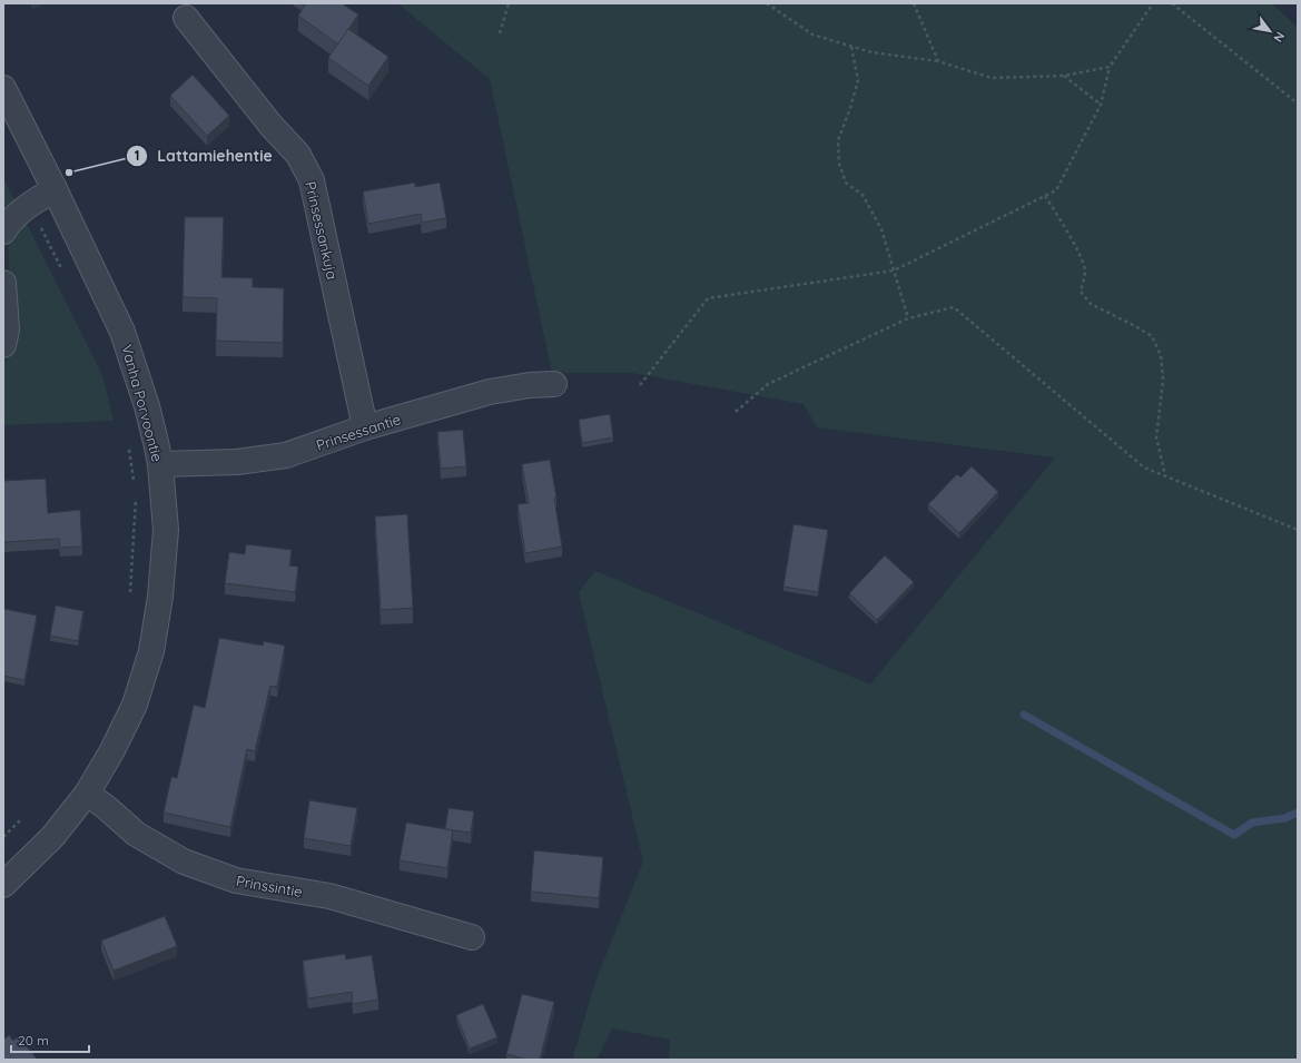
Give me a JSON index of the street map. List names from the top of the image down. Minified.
{"streets":{"street":["Prinsessankuja","Vanha Porvoontie","Prinsessantie","Prinssintie"]},"crossings":[["Prinsessankuja","Prinsessantie"],["Vanha Porvoontie","Prinsessantie"],["Vanha Porvoontie","Prinssintie"]],"places":["Lattamiehentie"],"scale_bar":"20 m","north":"bottom right"}
